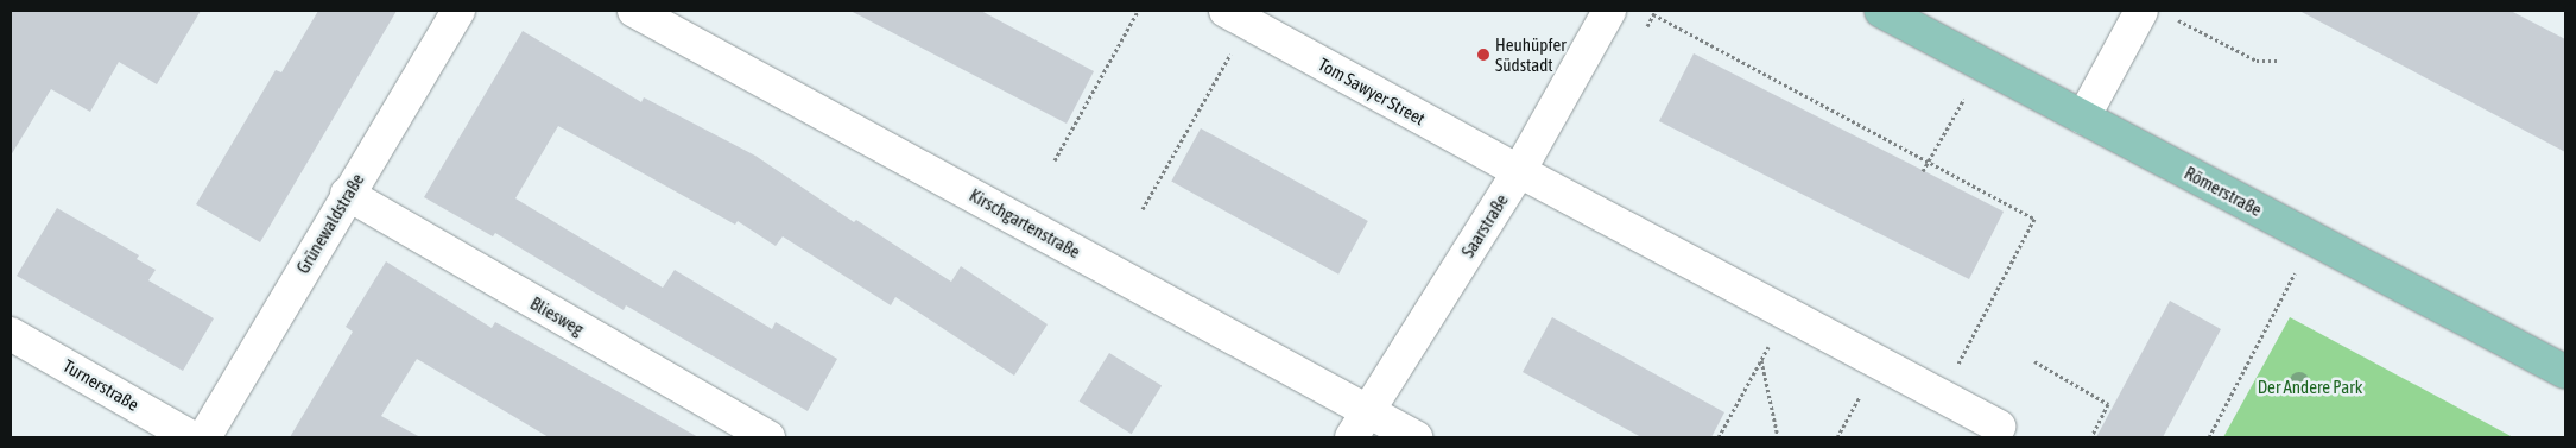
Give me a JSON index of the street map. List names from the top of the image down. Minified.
{"streets":{"main road":["Römerstraße"],"street":["Tom Sawyer Street","Grünewaldstraße","Kirschgartenstraße","Saarstraße","Bliesweg","Turnerstraße"]},"crossings":[["Tom Sawyer Street","Saarstraße"],["Grünewaldstraße","Bliesweg"],["Kirschgartenstraße","Saarstraße"]],"parks":["Der Andere Park"],"places":["Heuhüpfer Südstadt"]}
